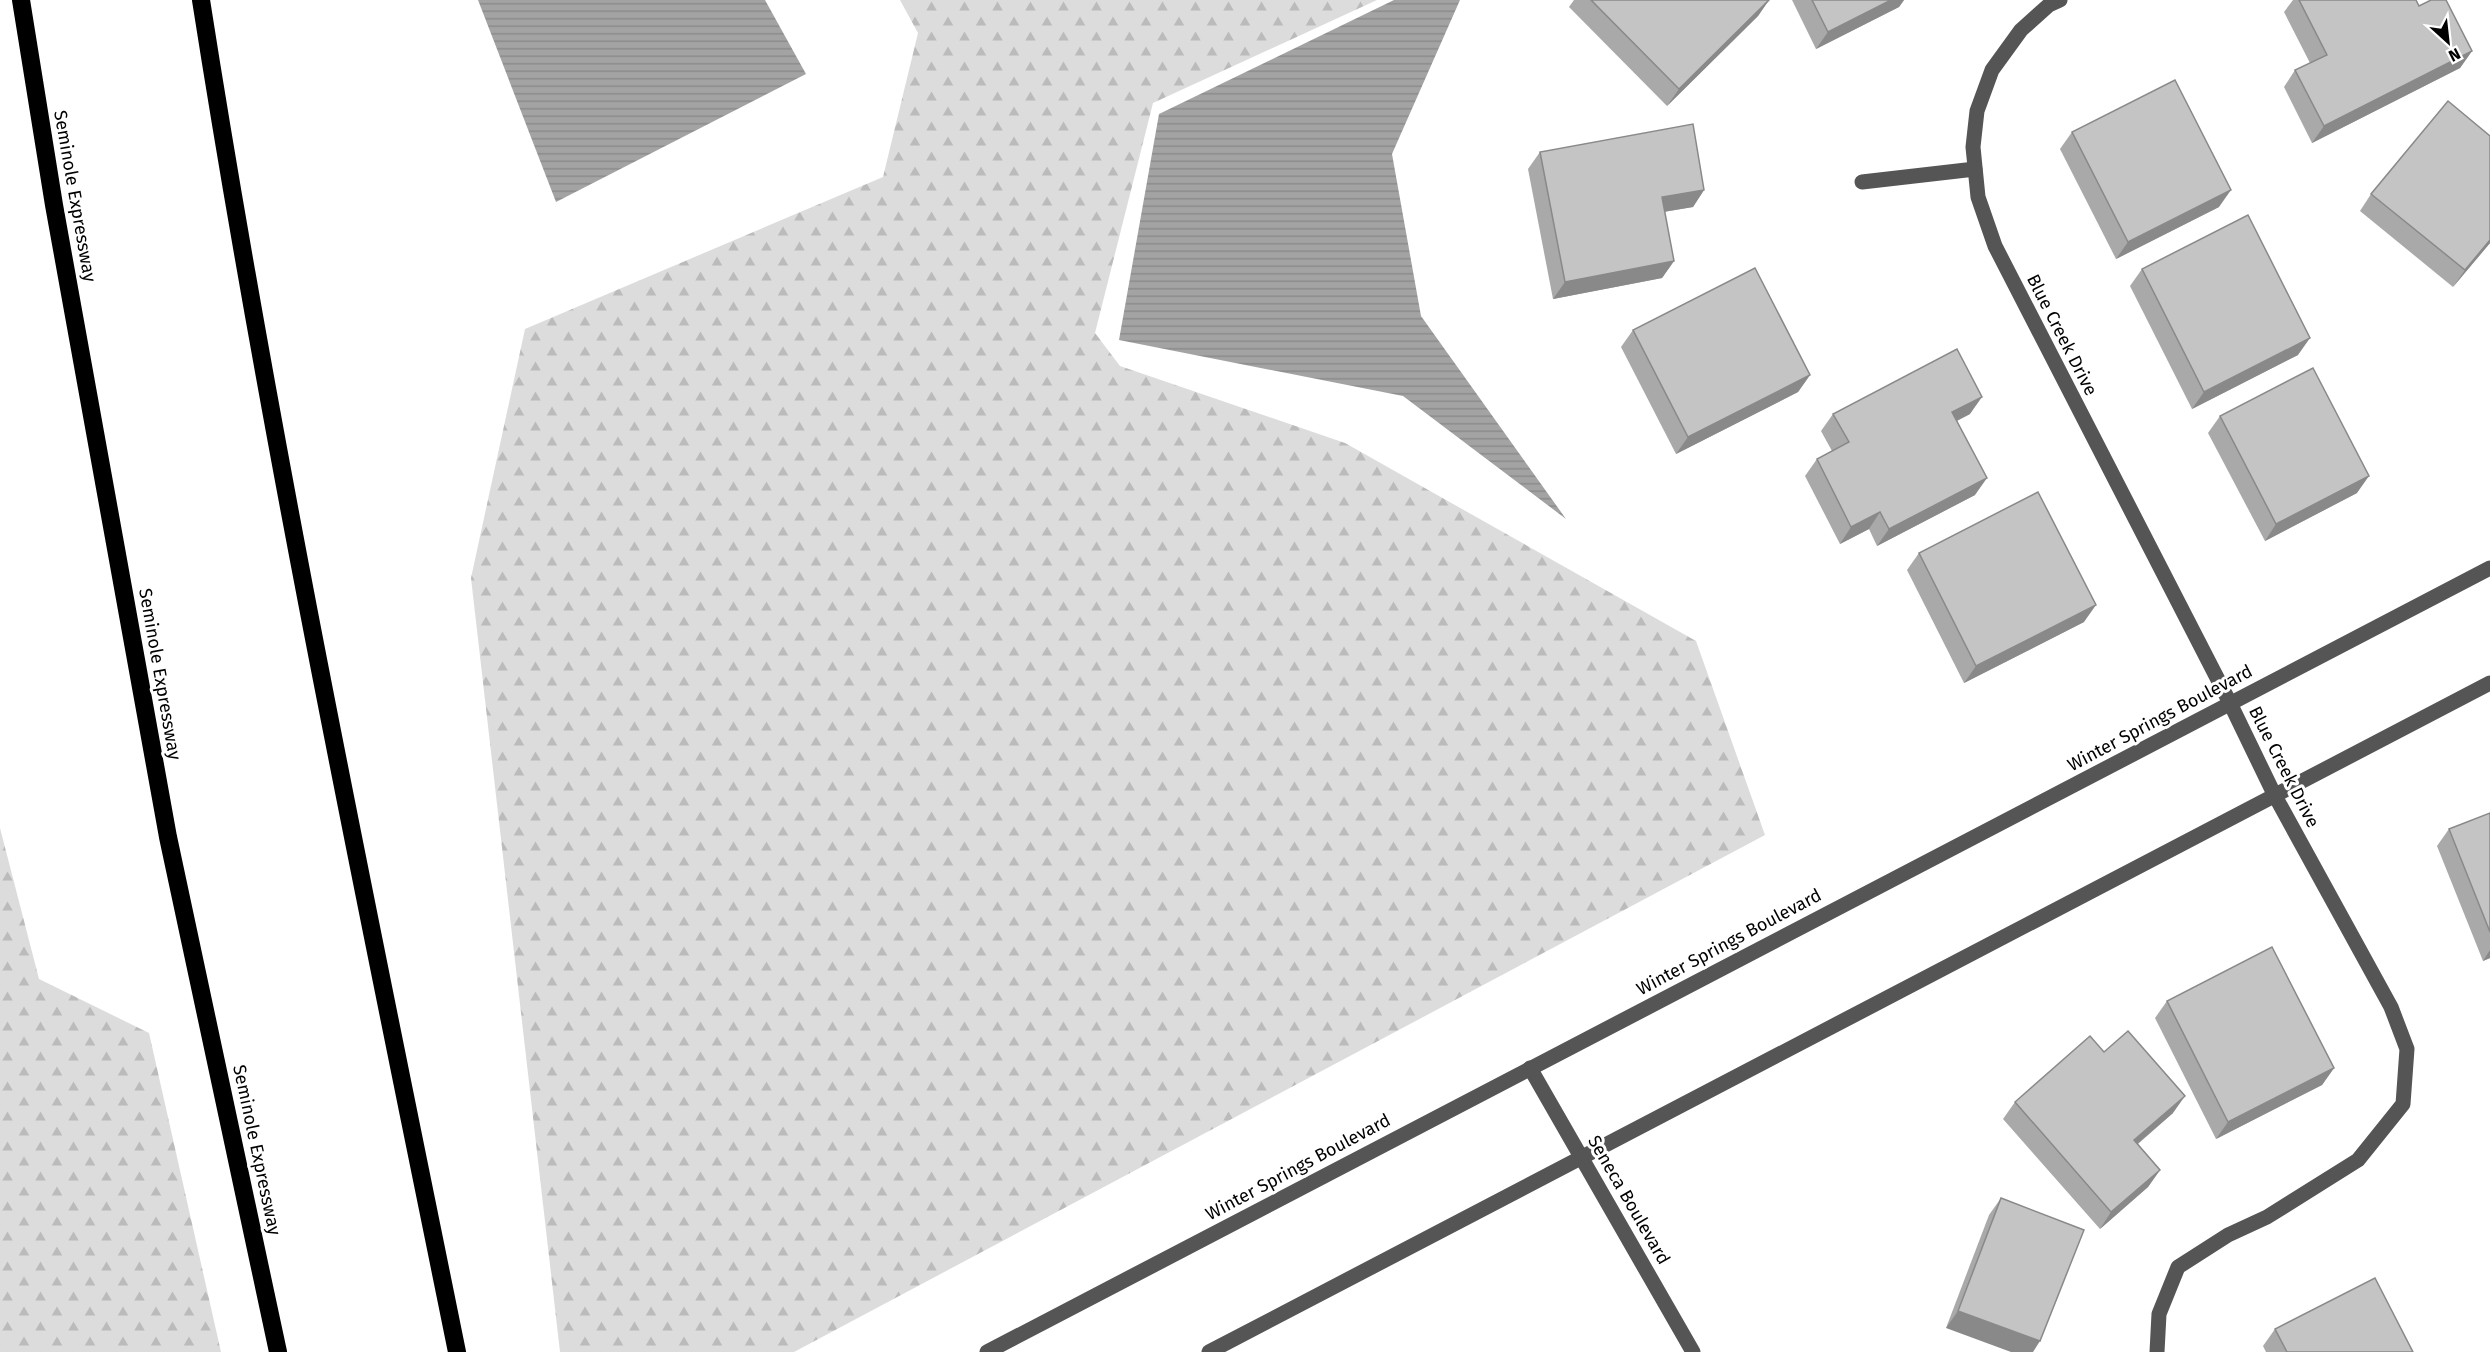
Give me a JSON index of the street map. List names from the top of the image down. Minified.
{"streets":{"highway":["Seminole Expressway"],"street":["Blue Creek Drive","Winter Springs Boulevard","Seneca Boulevard"]},"crossings":[["Blue Creek Drive","Winter Springs Boulevard"],["Winter Springs Boulevard","Seneca Boulevard"]],"north":"bottom right"}
